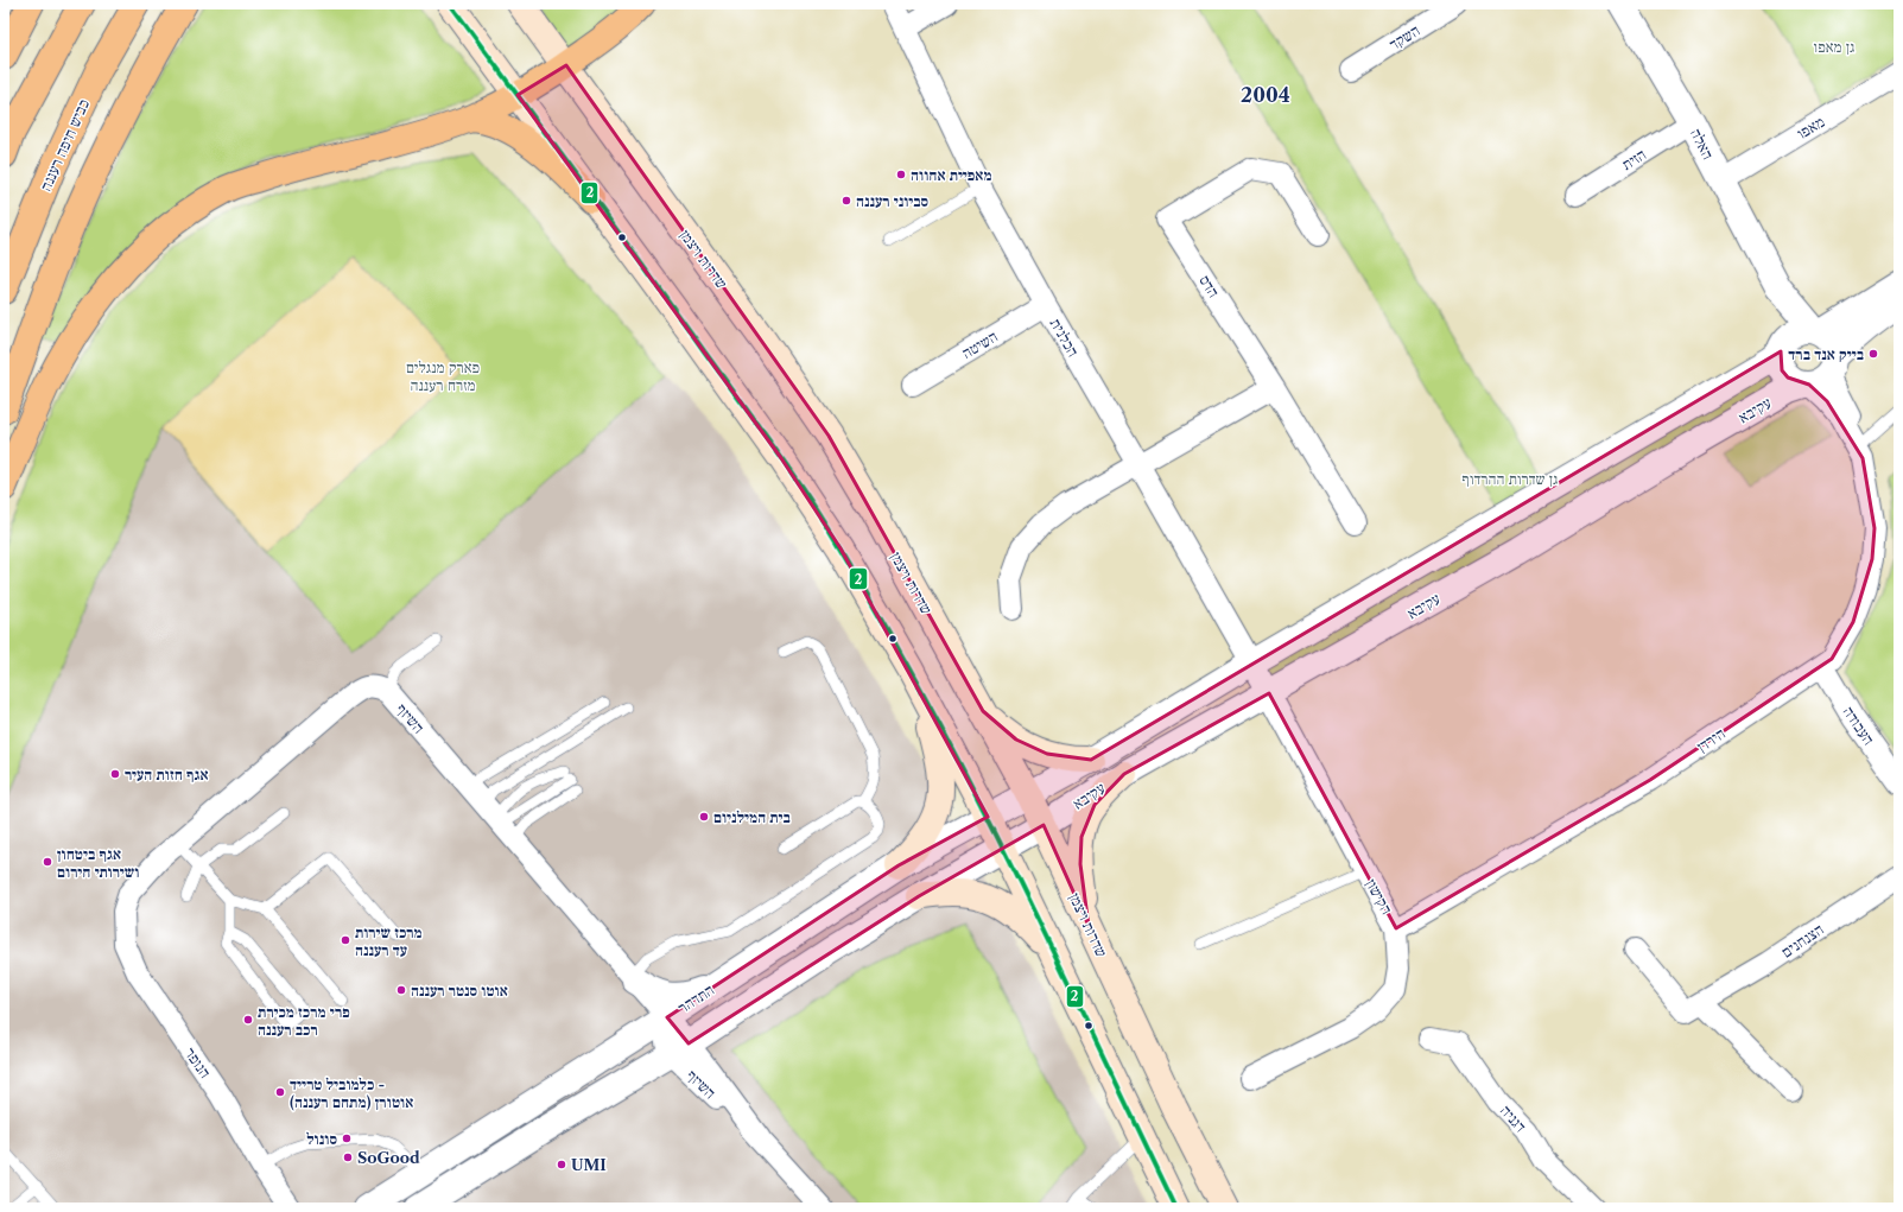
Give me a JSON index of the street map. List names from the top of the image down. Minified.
{"streets":{"highway":["כביש חיפה רעננה"],"main road":["שדרות ויצמן"],"street":["השקד","מאפו","האלה","הזית","הדס","הכלנית","השיטה","עקיבא","השיזף","העבודה","הירדן","הקישון","הצנחנים","התדהר","הנופר","דגניה"]},"crossings":[["מאפו","האלה"],["האלה","הזית"],["האלה","עקיבא"],["האלה","הירדן"],["שדרות ויצמן","עקיבא"],["שדרות ויצמן","התדהר"],["הכלנית","השיטה"],["הכלנית","עקיבא"],["הכלנית","הקישון"],["עקיבא","הירדן"],["עקיבא","הקישון"],["עקיבא","התדהר"],["השיזף","התדהר"],["השיזף","הנופר"],["העבודה","הירדן"],["הירדן","הקישון"]],"districts":["2004"],"parks":["גן מאפו","פארק מנגלים מזרח רעננה","גן שדרות ההרדוף"],"places":["מאפיית אחווה","סביוני רעננה","בייק אנד ברד","אגף חזות העיר","בית המילניום","אגף ביטחון ושירותי חירום","מרכז שירות עד רעננה","אוטו סנטר רעננה","פרי מרכז מכירת רכב רעננה","כלמוביל טרייד - אוטורן (מתחם רעננה)","סונול","SoGood","UMI"],"lines":["transit line 2"]}
